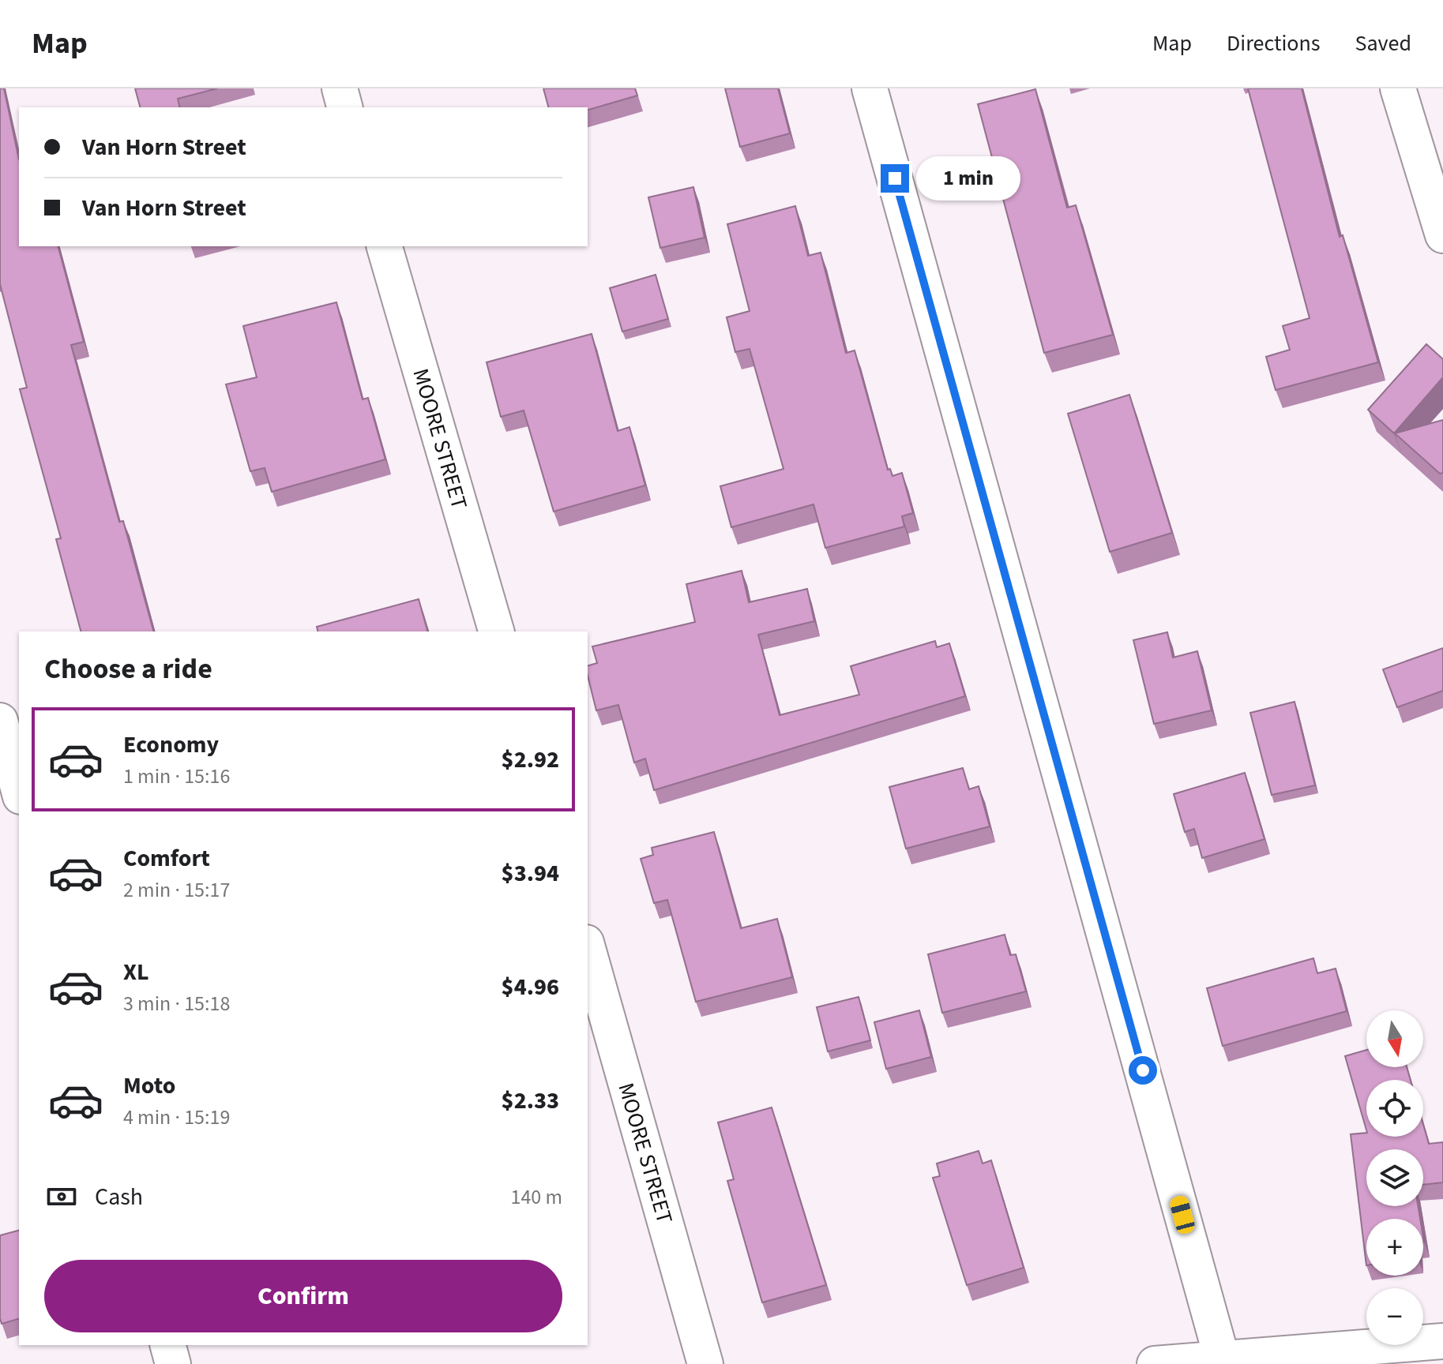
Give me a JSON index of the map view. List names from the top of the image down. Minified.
{"streets":{"street":["MOORE STREET"]},"north":"bottom","page":{"header":"Map","nav":["Map","Directions","Saved"],"banner":["Van Horn Street","Van Horn Street"],"bubble":"1 min","heading":"Choose a ride","list":[{"name":"Economy","note":"1 min · 15:16","value":"$2.92"},{"name":"Comfort","note":"2 min · 15:17","value":"$3.94"},{"name":"XL","note":"3 min · 15:18","value":"$4.96"},{"name":"Moto","note":"4 min · 15:19","value":"$2.33"}],"map_buttons":["+","−"],"pay":["Cash","140 m"],"buttons":"Confirm"}}
